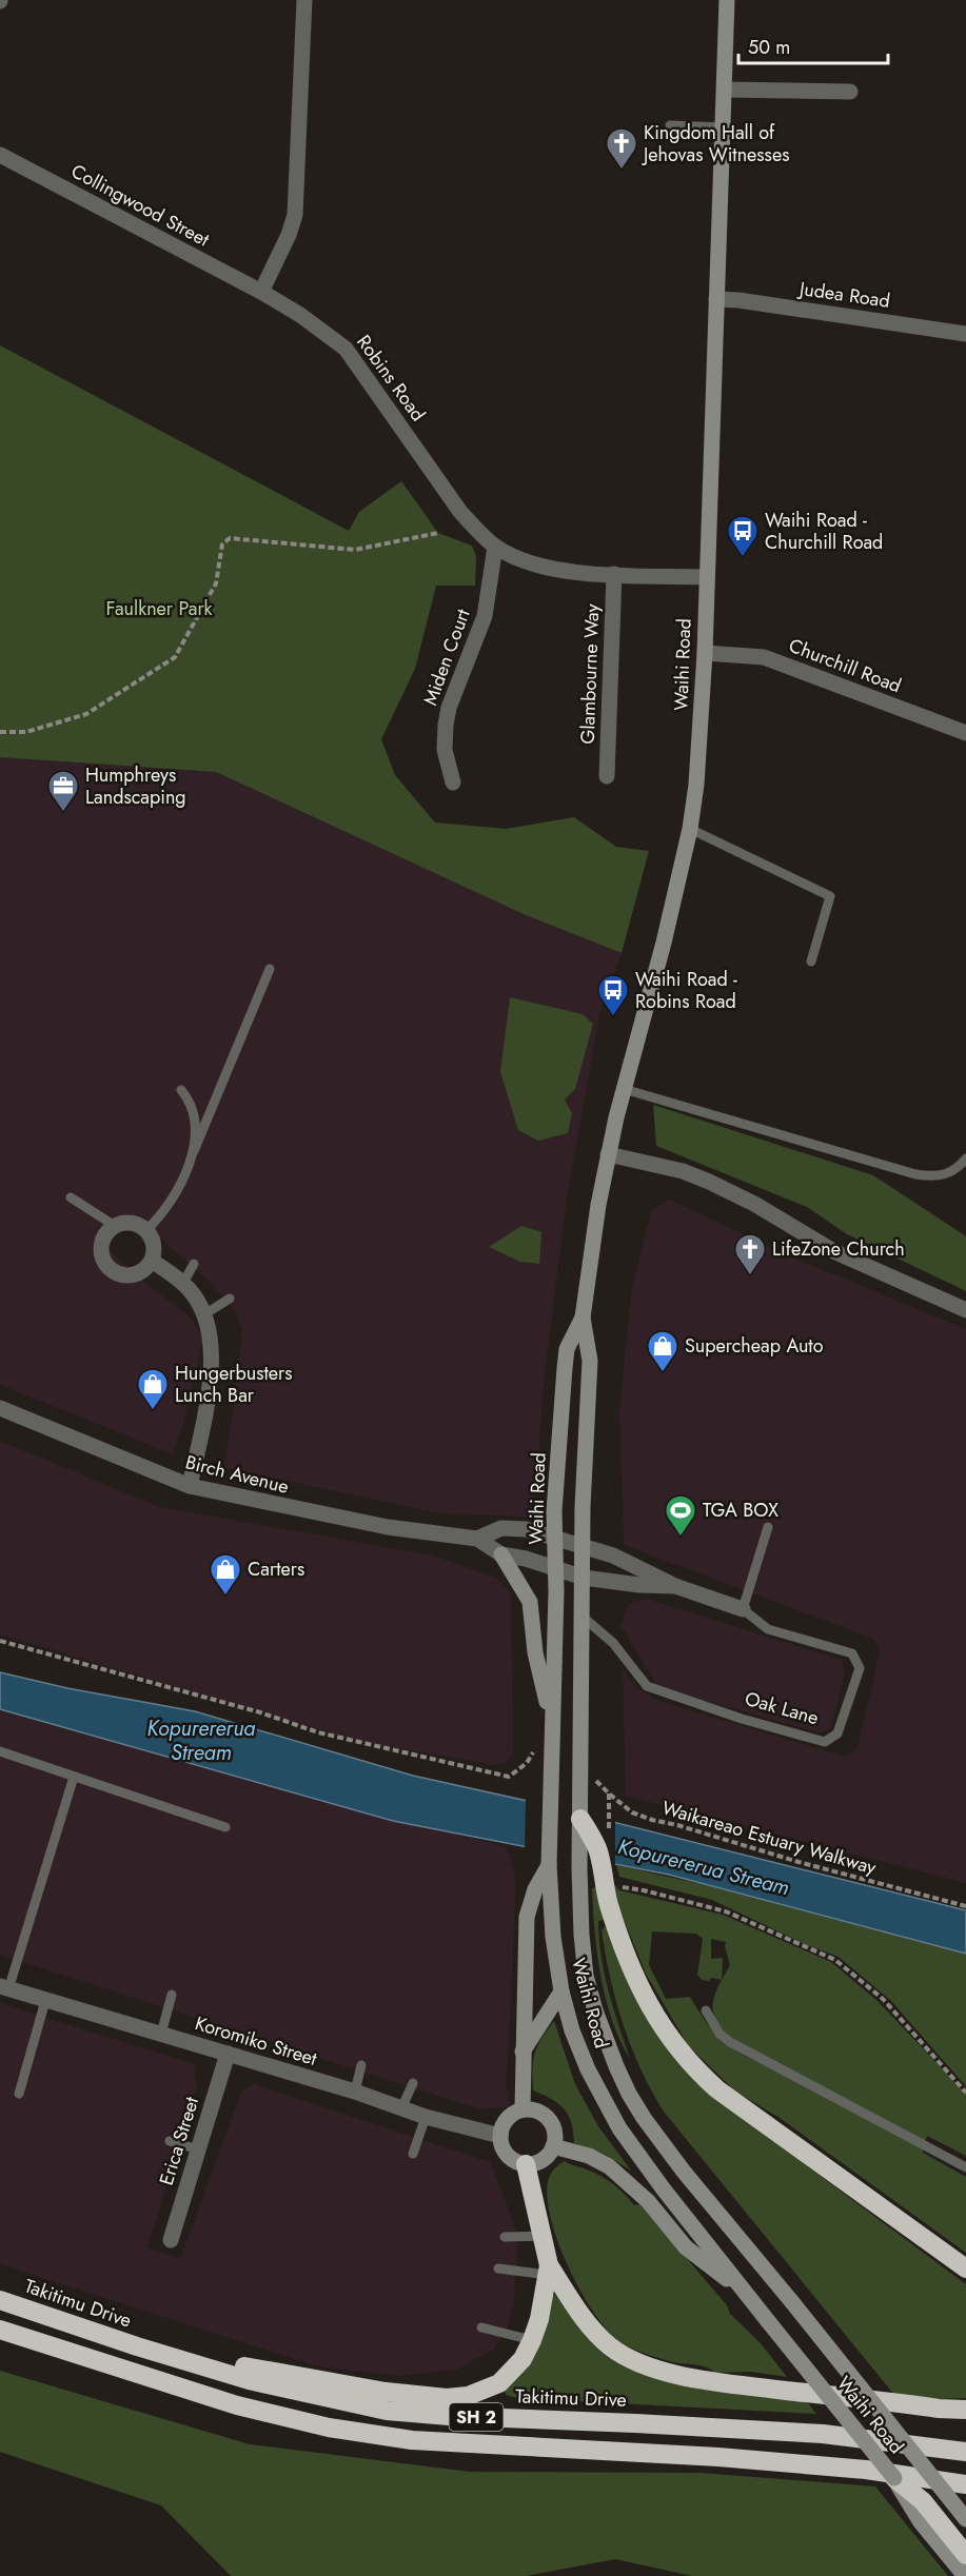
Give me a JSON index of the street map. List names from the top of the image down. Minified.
{"streets":{"highway":["Takitimu Drive","SH 2"],"main road":["Waihi Road"],"street":["Collingwood Street","Judea Road","Robins Road","Miden Court","Churchill Road","Glambourne Way","Birch Avenue","Oak Lane","Koromiko Street","Erica Street"],"path":["Waikareao Estuary Walkway"]},"crossings":[["Collingwood Street","Robins Road"],["Judea Road","Waihi Road"],["Robins Road","Miden Court"],["Robins Road","Waihi Road"],["Robins Road","Glambourne Way"],["Waihi Road","Churchill Road"],["Waihi Road","Birch Avenue"],["Waihi Road","Oak Lane"],["Waihi Road","Waikareao Estuary Walkway"],["Birch Avenue","Oak Lane"],["Koromiko Street","Erica Street"]],"water":["Kopurererua Stream"],"parks":["Faulkner Park"],"places":{"church":["Kingdom Hall of Jehovas Witnesses","LifeZone Church"],"bus stop":["Waihi Road - Churchill Road","Waihi Road - Robins Road"],"office":["Humphreys Landscaping"],"shop":["Supercheap Auto","Hungerbusters Lunch Bar","Carters"],"sports":["TGA BOX"]},"scale_bar":"50 m"}
